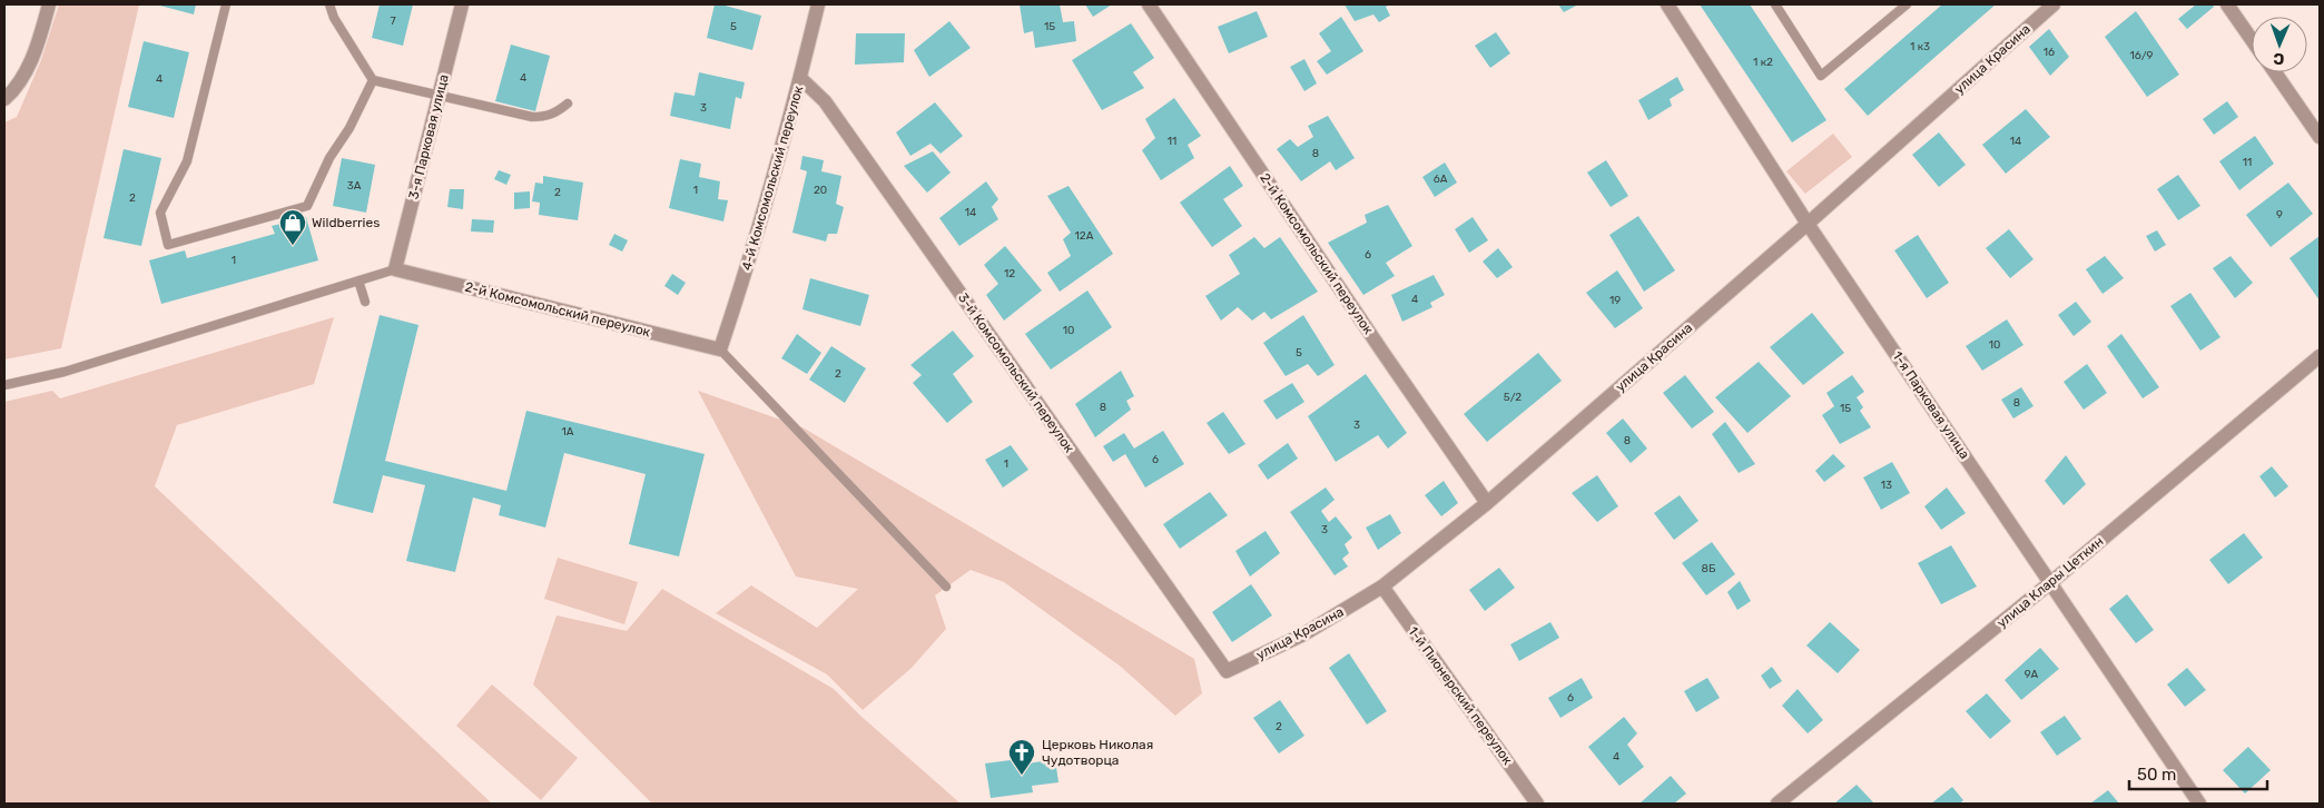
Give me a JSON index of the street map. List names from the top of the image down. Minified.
{"streets":{"street":["улица Красина","3-я Парковая улица","4-й Комсомольский переулок","2-й Комсомольский переулок","3-й Комсомольский переулок","1-я Парковая улица","улица Клары Цеткин","1-й Пионерский переулок"]},"crossings":[["улица Красина","2-й Комсомольский переулок"],["улица Красина","3-й Комсомольский переулок"],["улица Красина","1-я Парковая улица"],["улица Красина","1-й Пионерский переулок"],["3-я Парковая улица","2-й Комсомольский переулок"],["4-й Комсомольский переулок","2-й Комсомольский переулок"],["4-й Комсомольский переулок","3-й Комсомольский переулок"],["1-я Парковая улица","улица Клары Цеткин"]],"places":{"shop":["Wildberries"],"church":["Церковь Николая Чудотворца"]},"house_numbers":["7","5","15","1 к3","16","16/9","1 к2","4","4","3","11","14","8","11","6А","3А","1","20","2","2","14","9","12А","6","1","12","4","19","10","10","5","2","5/2","8","8","15","3","1А","8","6","1","13","3","8Б","9А","6","2","4"],"scale_bar":"50 m","north":"bottom"}
